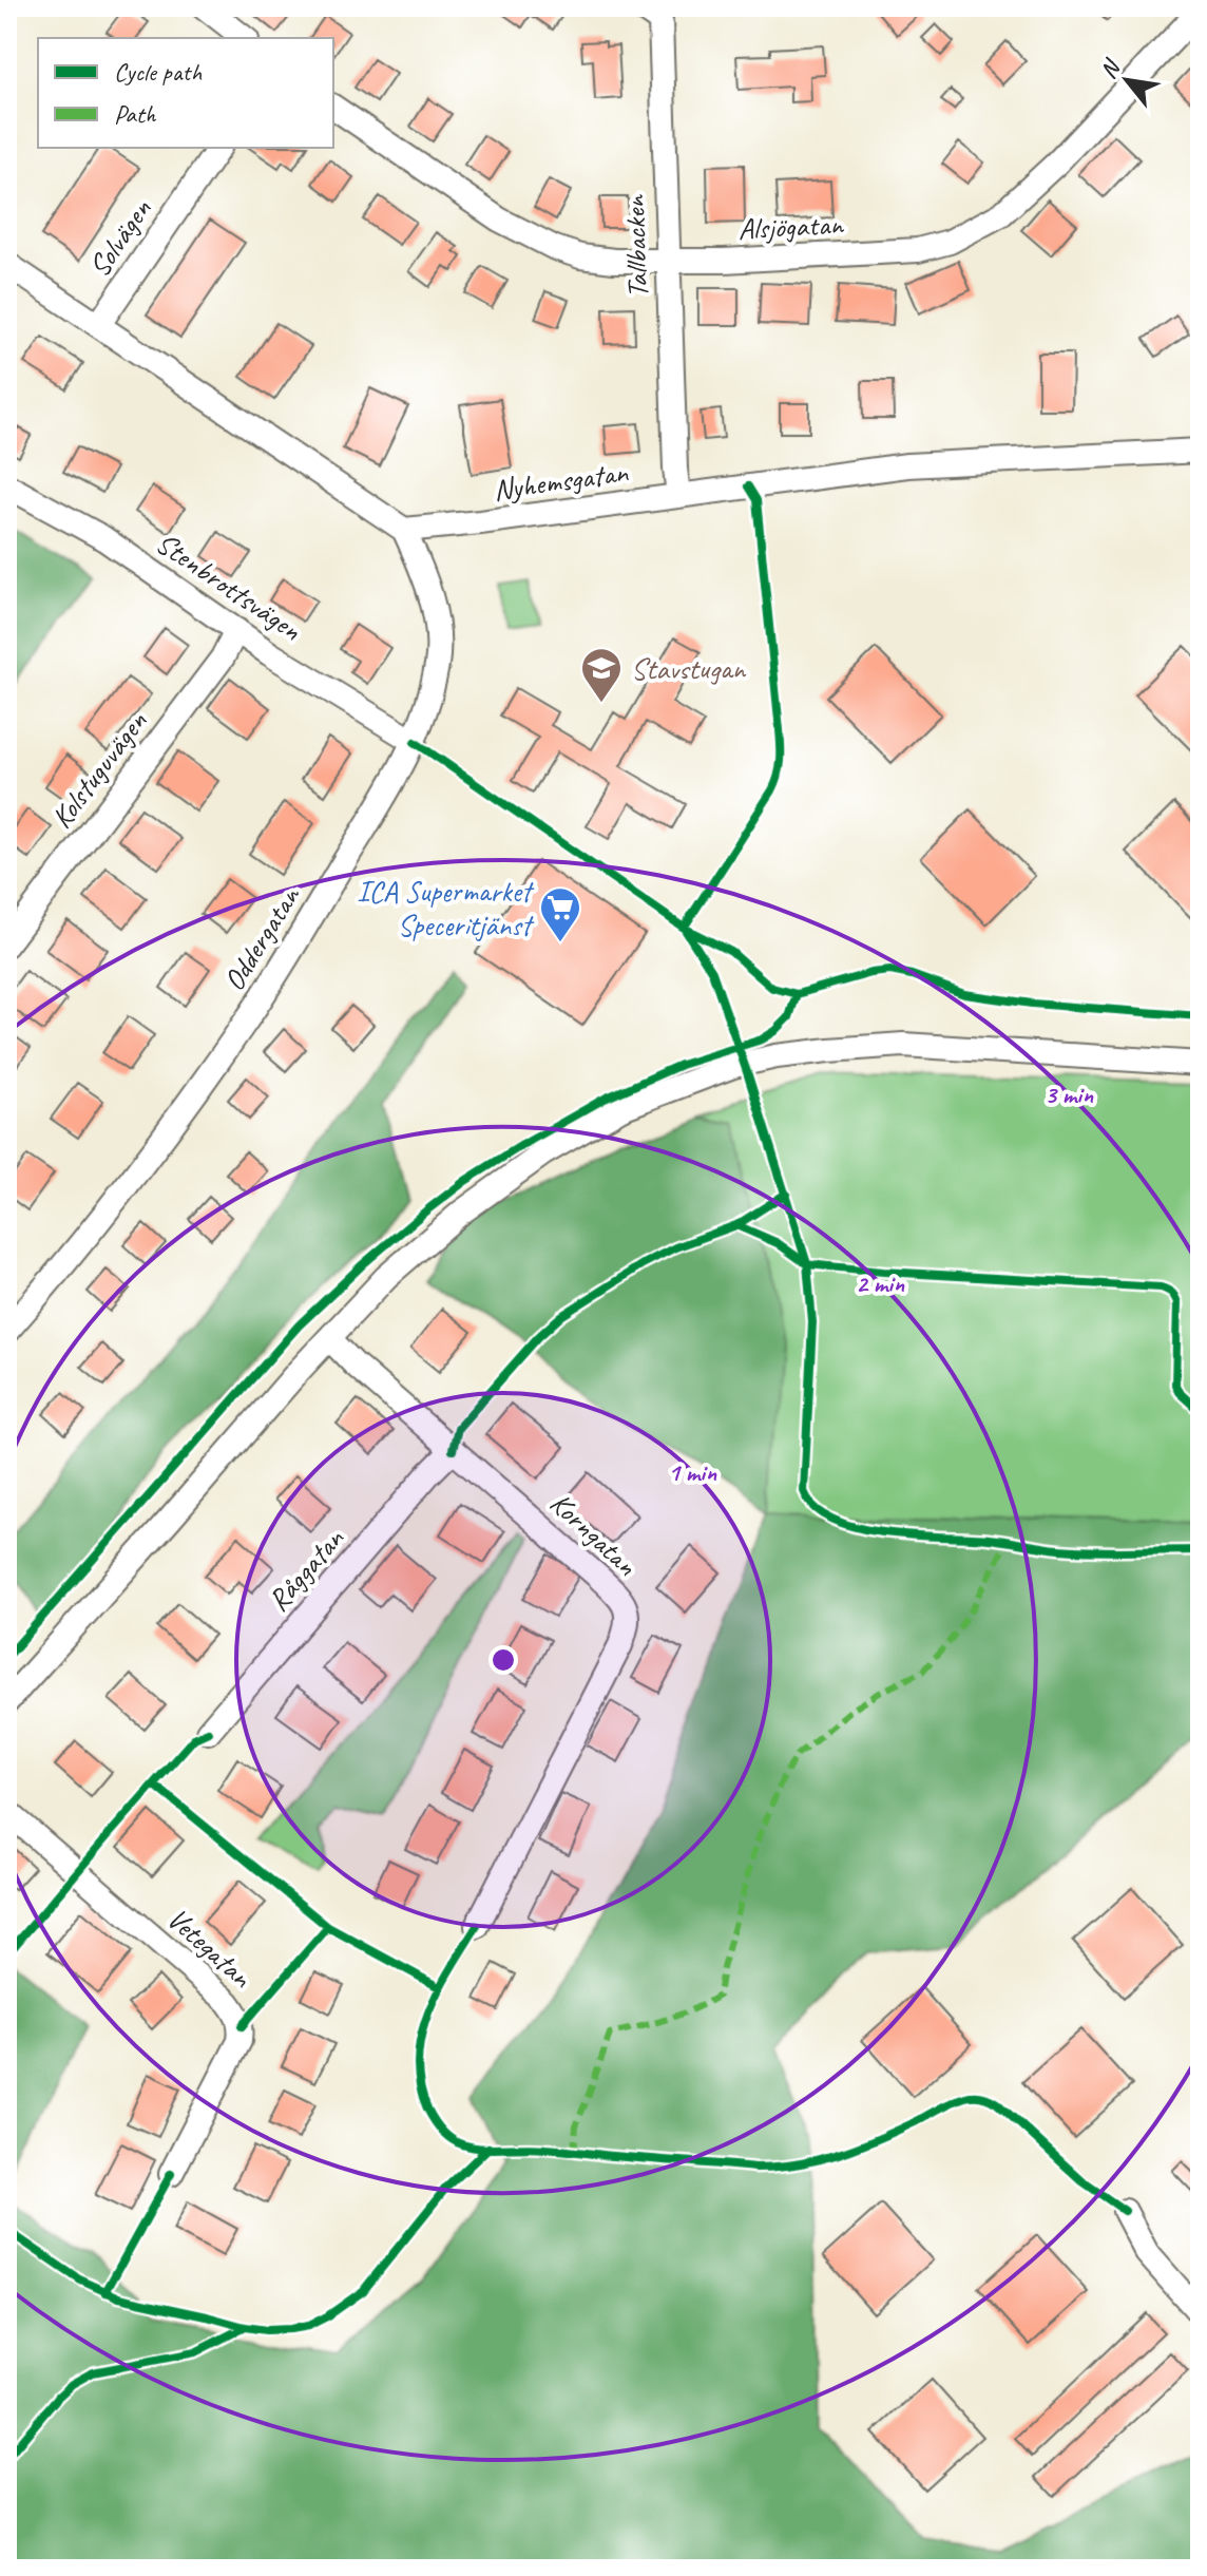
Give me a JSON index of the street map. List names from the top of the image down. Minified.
{"streets":{"street":["Alsjögatan","Solvägen","Tallbacken","Nyhemsgatan","Stenbrottsvägen","Kolstuguvägen","Oddergatan","Korngatan","Råggatan","Vetegatan"]},"crossings":[["Alsjögatan","Tallbacken"],["Tallbacken","Nyhemsgatan"],["Nyhemsgatan","Oddergatan"],["Stenbrottsvägen","Kolstuguvägen"],["Stenbrottsvägen","Oddergatan"],["Korngatan","Råggatan"]],"places":{"school or university":["Stavstugan"],"supermarket":["ICA Supermarket Speceritjänst"]},"legend":["Cycle path","Path"],"north":"top left","rings":["3 min","2 min","1 min"]}
